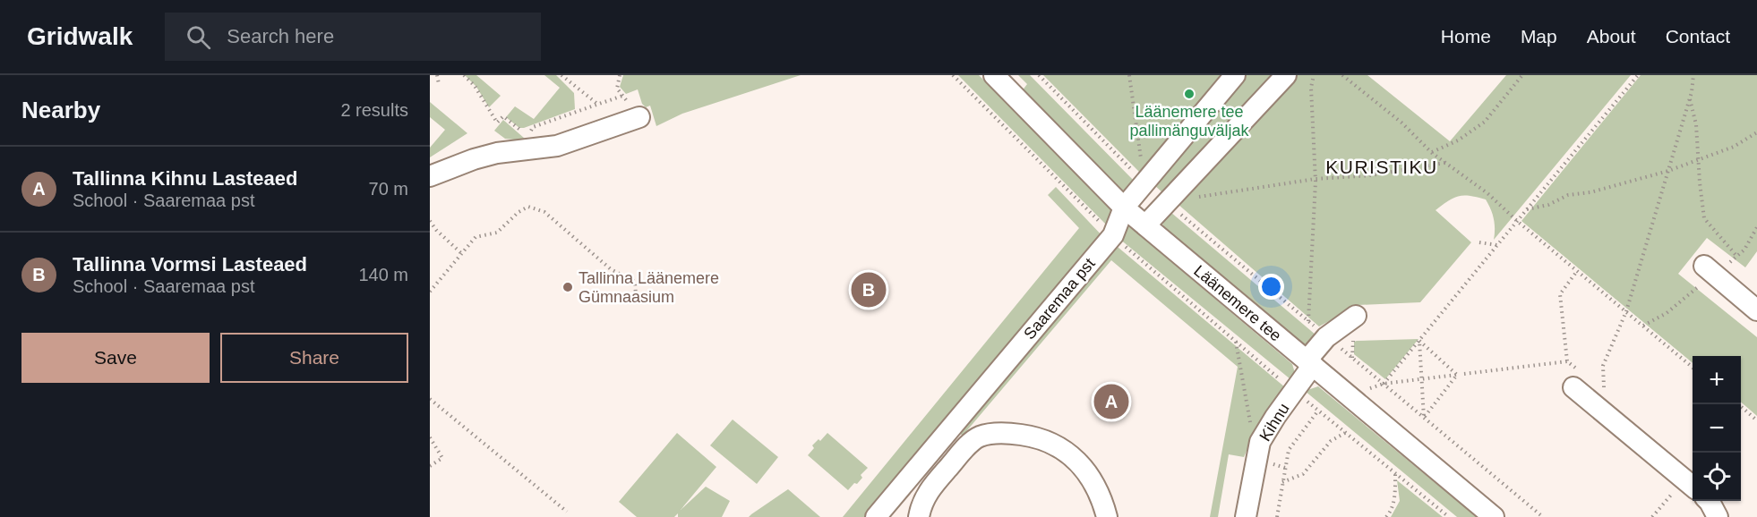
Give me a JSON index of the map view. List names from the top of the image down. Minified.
{"streets":{"street":["Saaremaa pst","Läänemere tee","Kihnu"]},"crossings":[["Saaremaa pst","Läänemere tee"],["Läänemere tee","Kihnu"]],"districts":["KURISTIKU"],"places":["Läänemere tee pallimänguväljak","Tallinna Läänemere Gümnaasium"],"page":{"header":"Gridwalk","search":"Search here","nav":["Home","Map","About","Contact"],"heading":["Nearby","2 results"],"list":[{"mark":"A","name":"Tallinna Kihnu Lasteaed","note":"School · Saaremaa pst","value":"70 m"},{"mark":"B","name":"Tallinna Vormsi Lasteaed","note":"School · Saaremaa pst","value":"140 m"}],"pins":["B","A"],"buttons":["Save","Share"],"map_buttons":["+","−"]}}
